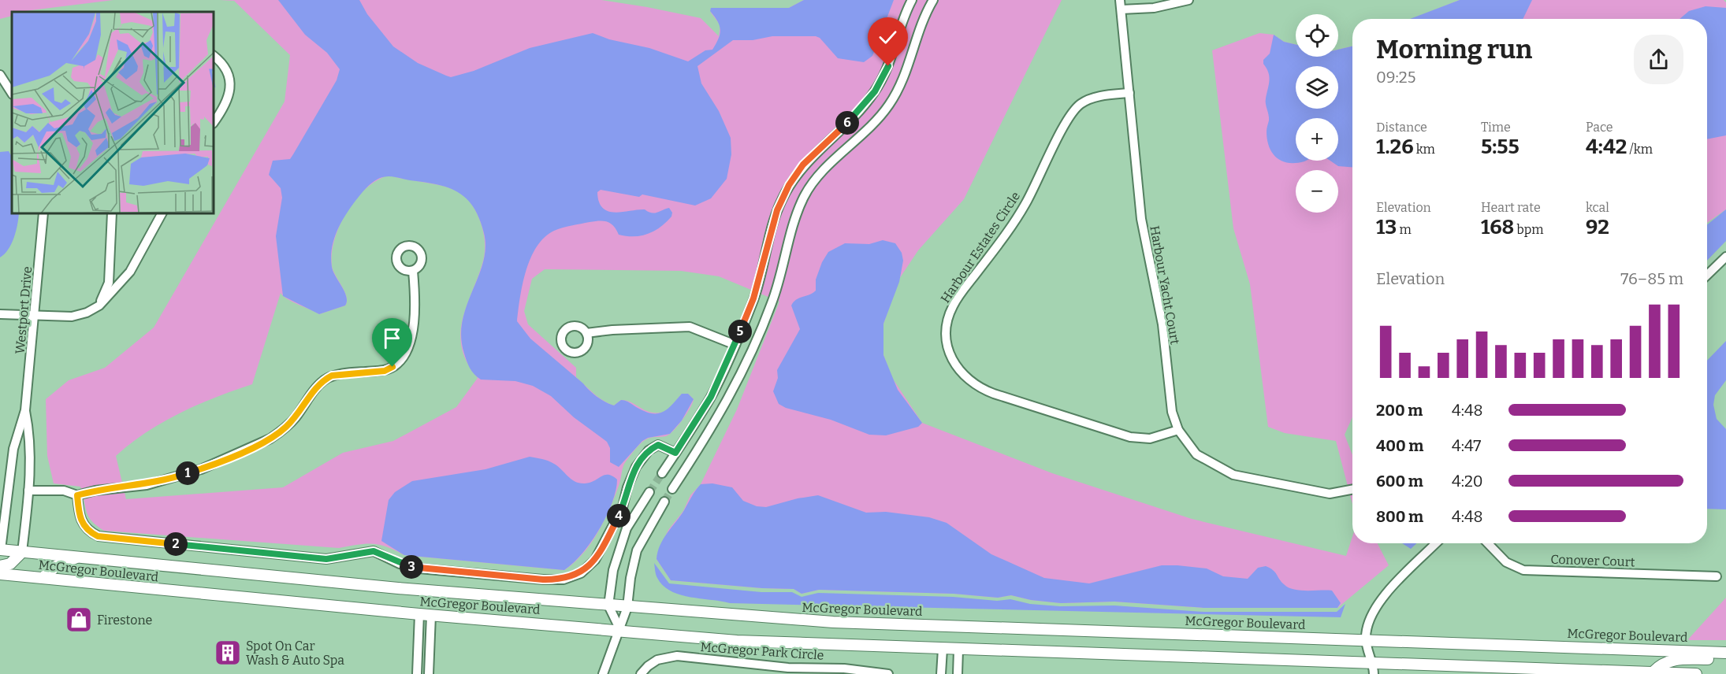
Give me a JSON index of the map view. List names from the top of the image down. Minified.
{"streets":{"main road":["McGregor Boulevard"],"street":["Harbour Estates Circle","Harbour Yacht Court","Westport Drive","Conover Court","McGregor Park Circle"]},"crossings":[["Harbour Estates Circle","Harbour Yacht Court"],["Westport Drive","McGregor Boulevard"]],"places":{"shop":["Firestone"],"building":["Spot On Car Wash & Auto Spa"]},"page":{"map_buttons":["+","−"],"heading":["Morning run","09:25"],"stats":[["Distance","1.26 km"],["Time","5:55"],["Pace","4:42 /km"],["Elevation","13 m"],["Heart rate","168 bpm"],["kcal","92"]],"pins":["6","5","1","4","2","3"],"chart":["Elevation","76–85 m"],"list":[{"name":"200 m","note":"4:48"},{"name":"400 m","note":"4:47"},{"name":"600 m","note":"4:20"},{"name":"800 m","note":"4:48"}]}}
